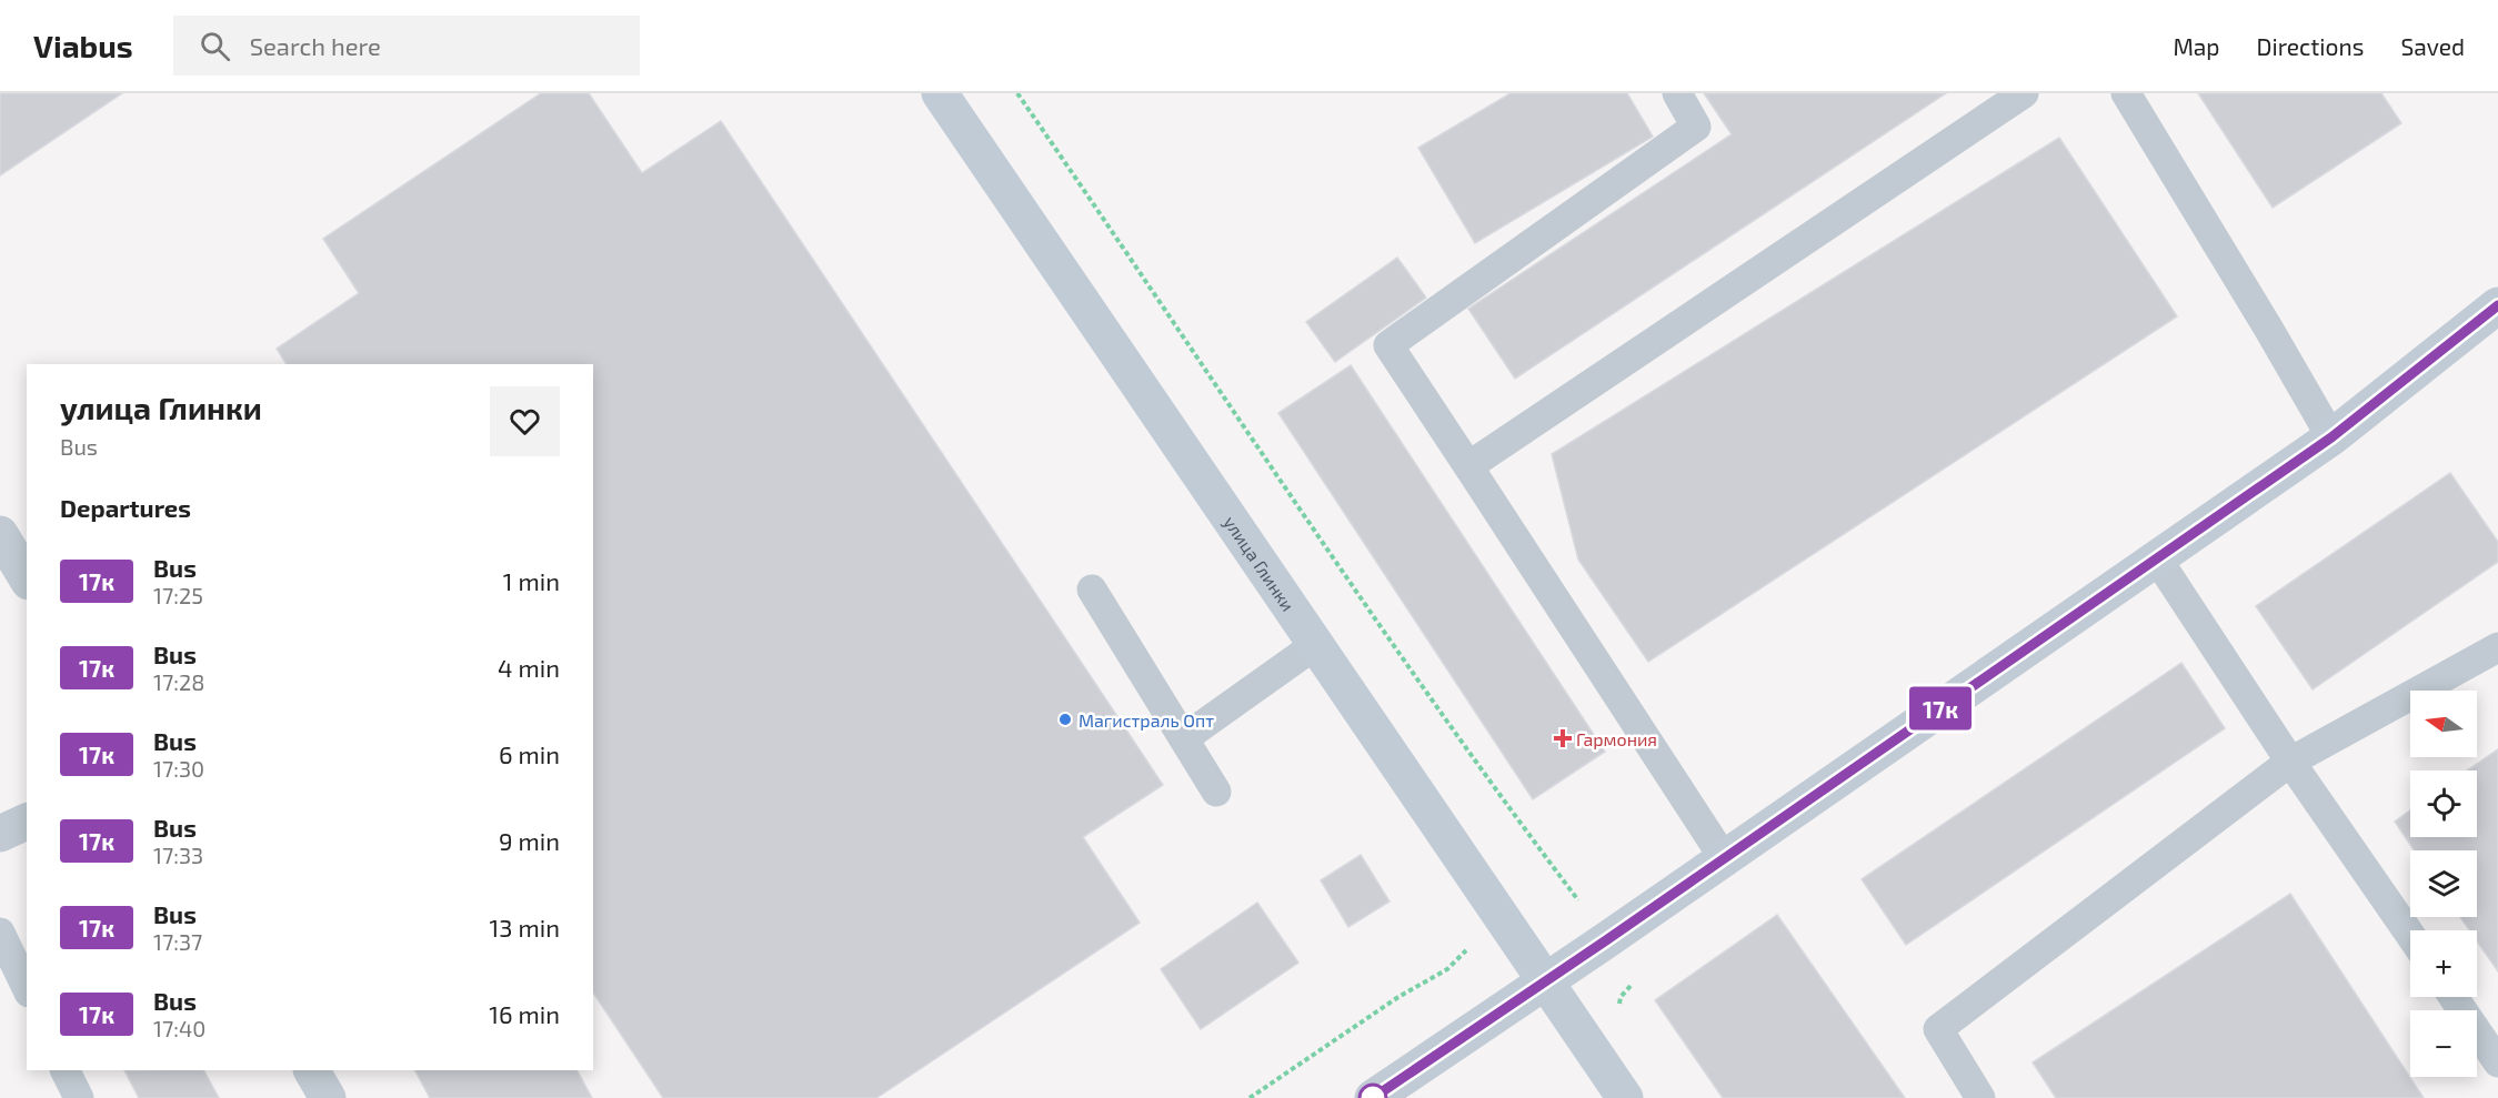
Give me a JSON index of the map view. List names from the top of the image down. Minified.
{"streets":{"main road":["улица Глинки"]},"places":{"other":["Магистраль Опт"],"health":["Гармония"]},"lines":["bus line 17к"],"north":"left","page":{"header":"Viabus","search":"Search here","nav":["Map","Directions","Saved"],"on_map":"17к","heading":[["улица Глинки","Bus"],"Departures"],"list":[{"mark":"17к","name":"Bus","note":"17:25","value":"1 min"},{"mark":"17к","name":"Bus","note":"17:28","value":"4 min"},{"mark":"17к","name":"Bus","note":"17:30","value":"6 min"},{"mark":"17к","name":"Bus","note":"17:33","value":"9 min"},{"mark":"17к","name":"Bus","note":"17:37","value":"13 min"},{"mark":"17к","name":"Bus","note":"17:40","value":"16 min"}],"map_buttons":["+","−"]}}
